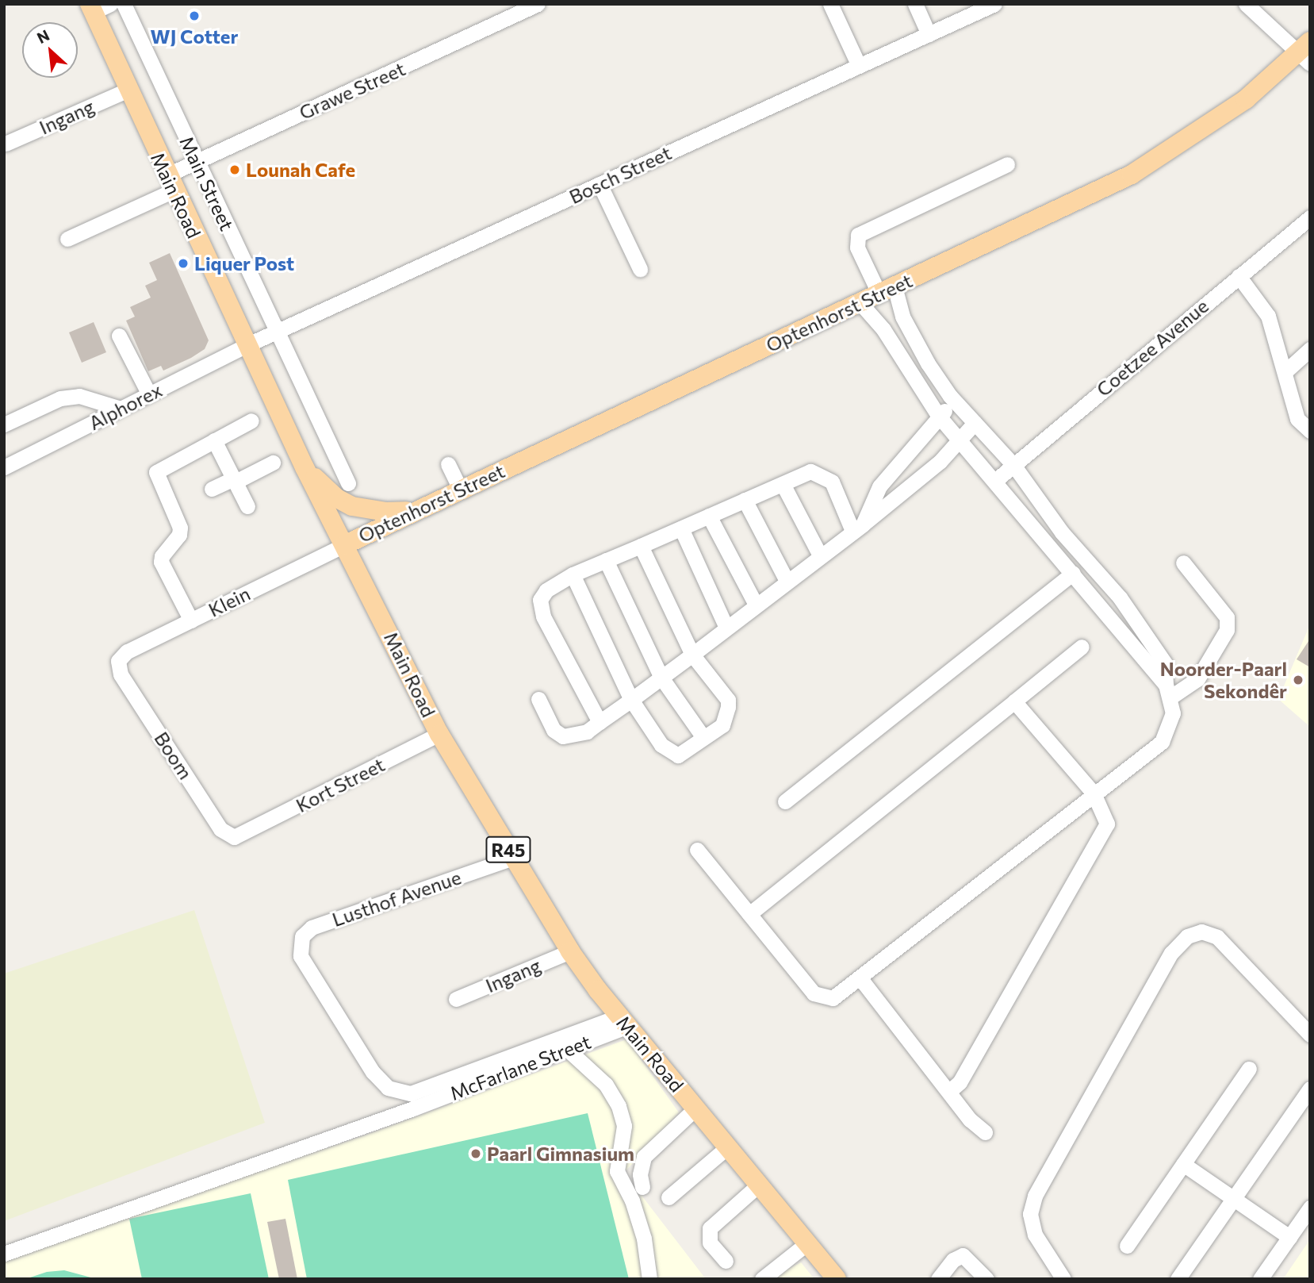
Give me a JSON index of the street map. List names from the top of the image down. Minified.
{"streets":{"main road":["Main Road","Optenhorst Street","R45"],"street":["Grawe Street","Ingang","Bosch Street","Main Street","Coetzee Avenue","Alphorex","Klein","Boom","Kort Street","Lusthof Avenue","McFarlane Street"]},"crossings":[["Grawe Street","Main Street"],["Grawe Street","Main Road"],["Ingang","Main Road"],["Bosch Street","Main Street"],["Bosch Street","Main Road"],["Bosch Street","Alphorex"],["Main Road","Optenhorst Street"],["Main Road","Alphorex"],["Main Road","Klein"],["Main Road","Kort Street"],["Main Road","Lusthof Avenue"],["Main Road","McFarlane Street"],["Optenhorst Street","Klein"],["Klein","Boom"],["Boom","Kort Street"],["Lusthof Avenue","McFarlane Street"]],"places":["WJ Cotter","Lounah Cafe","Liquer Post","Noorder-Paarl Sekondêr","Paarl Gimnasium"],"north":"top left"}
